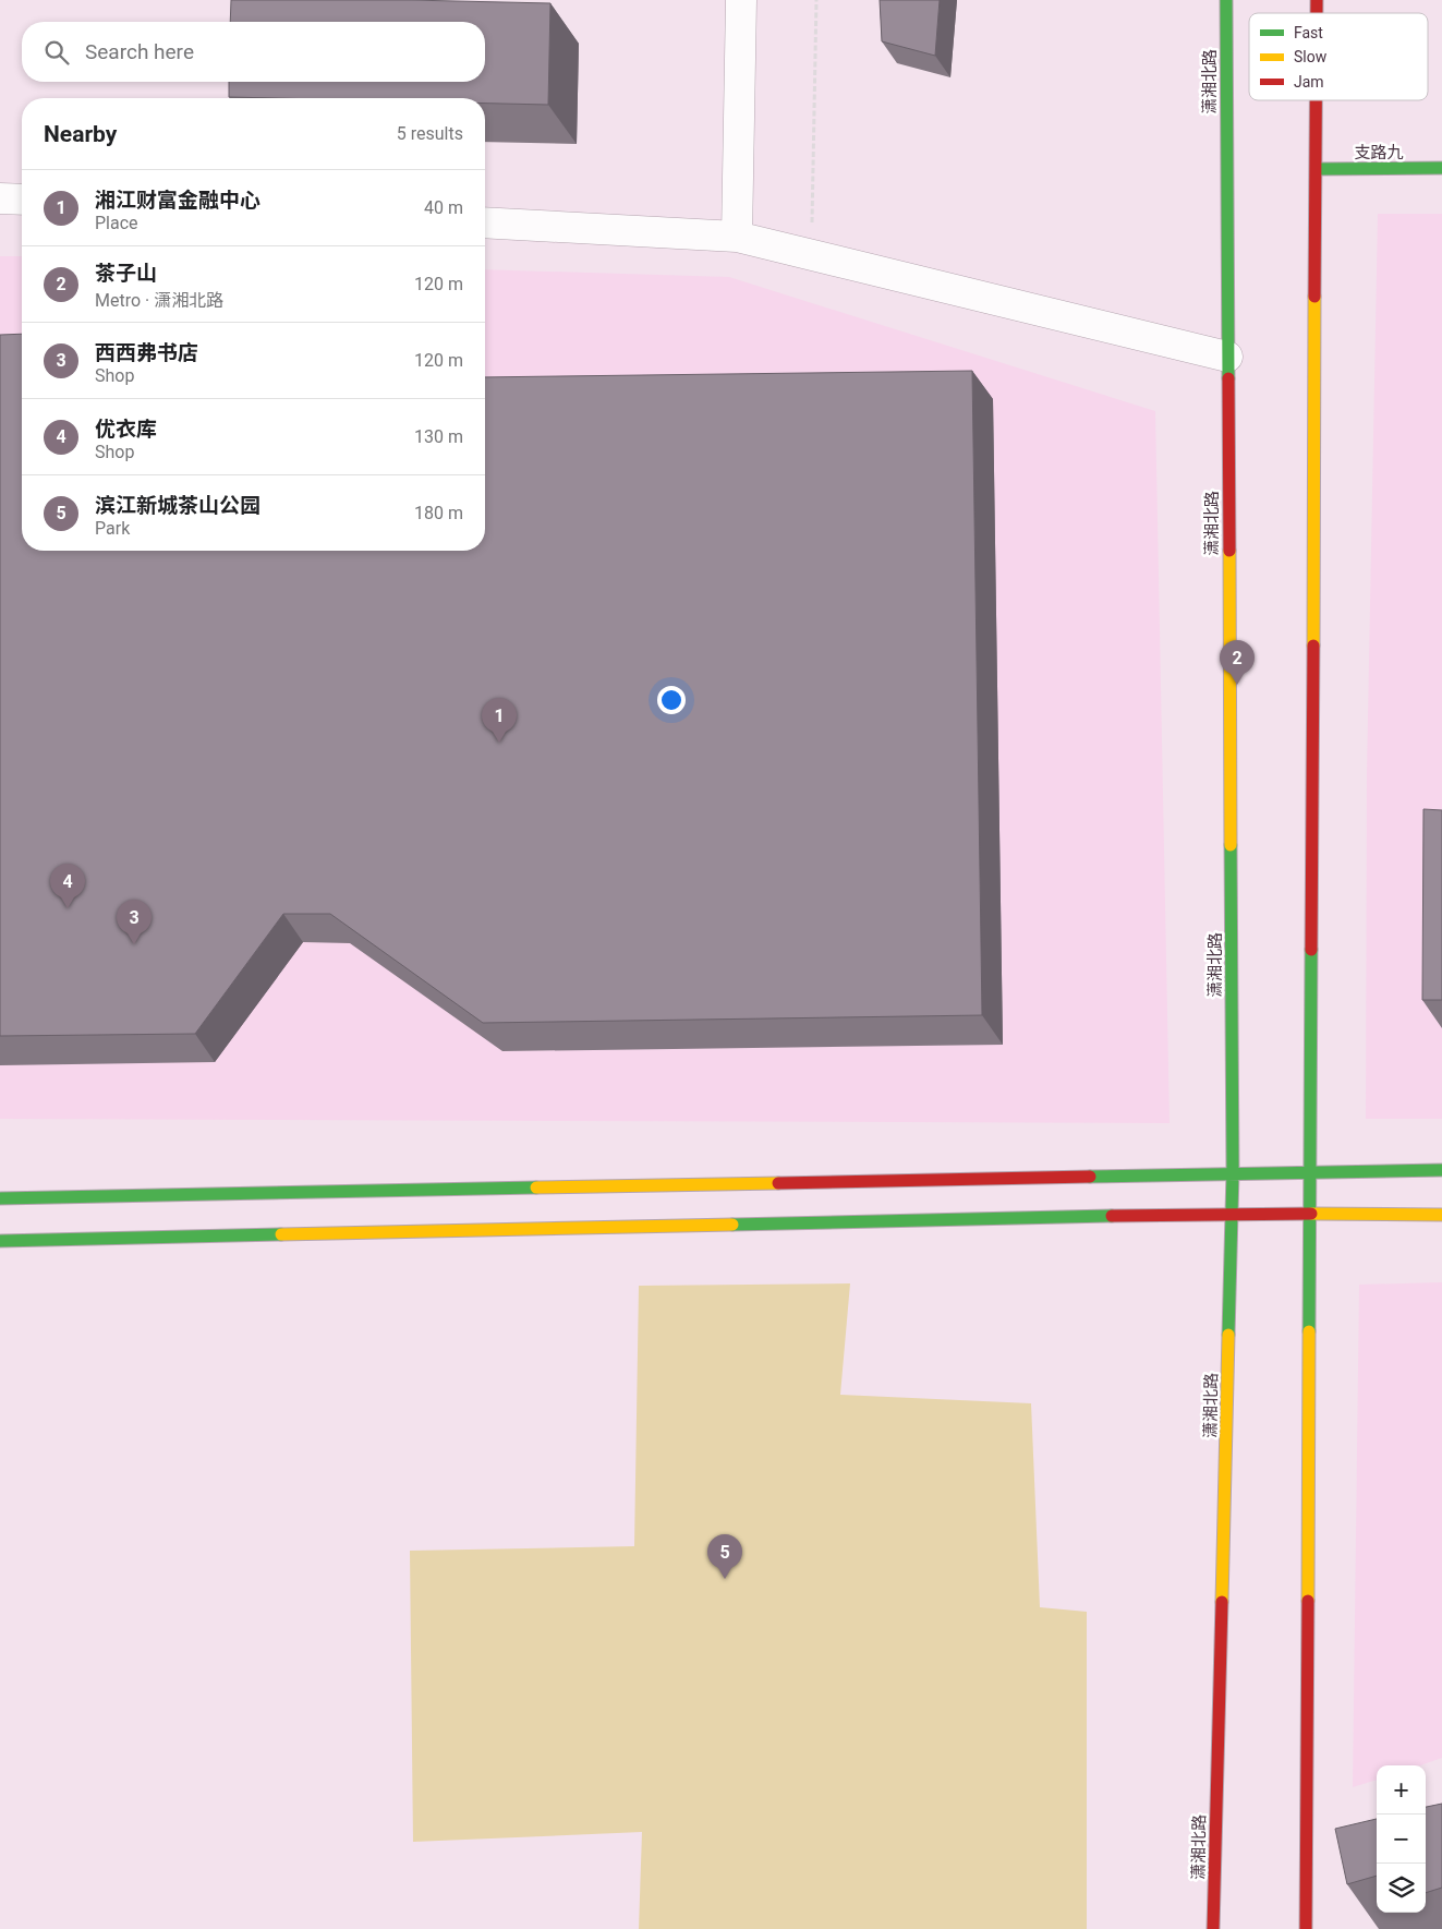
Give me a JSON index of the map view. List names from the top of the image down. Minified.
{"streets":{"main road":["潇湘北路","支路九"]},"legend":["Fast","Slow","Jam"],"page":{"search":"Search here","heading":["Nearby","5 results"],"list":[{"mark":"1","name":"湘江财富金融中心","note":"Place","value":"40 m"},{"mark":"2","name":"茶子山","note":"Metro · 潇湘北路","value":"120 m"},{"mark":"3","name":"西西弗书店","note":"Shop","value":"120 m"},{"mark":"4","name":"优衣库","note":"Shop","value":"130 m"},{"mark":"5","name":"滨江新城茶山公园","note":"Park","value":"180 m"}],"pins":["2","1","4","3","5"],"map_buttons":["+","−"]}}
